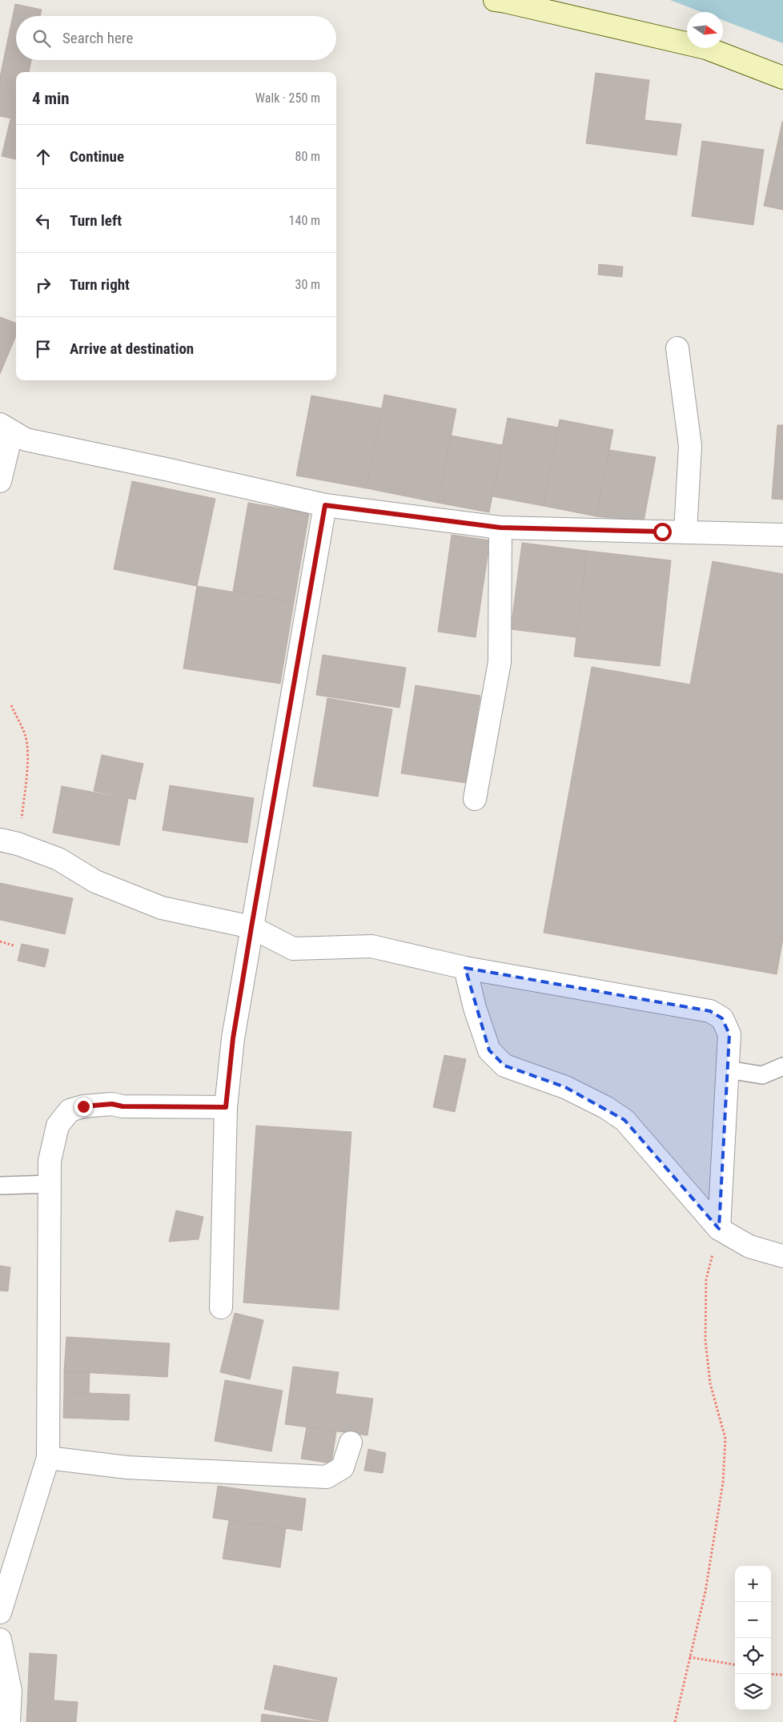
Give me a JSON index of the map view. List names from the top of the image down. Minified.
{"north":"right","page":{"search":"Search here","heading":["4 min","Walk · 250 m"],"list":[["Continue","80 m"],["Turn left","140 m"],["Turn right","30 m"],"Arrive at destination"],"map_buttons":["+","−"]}}
